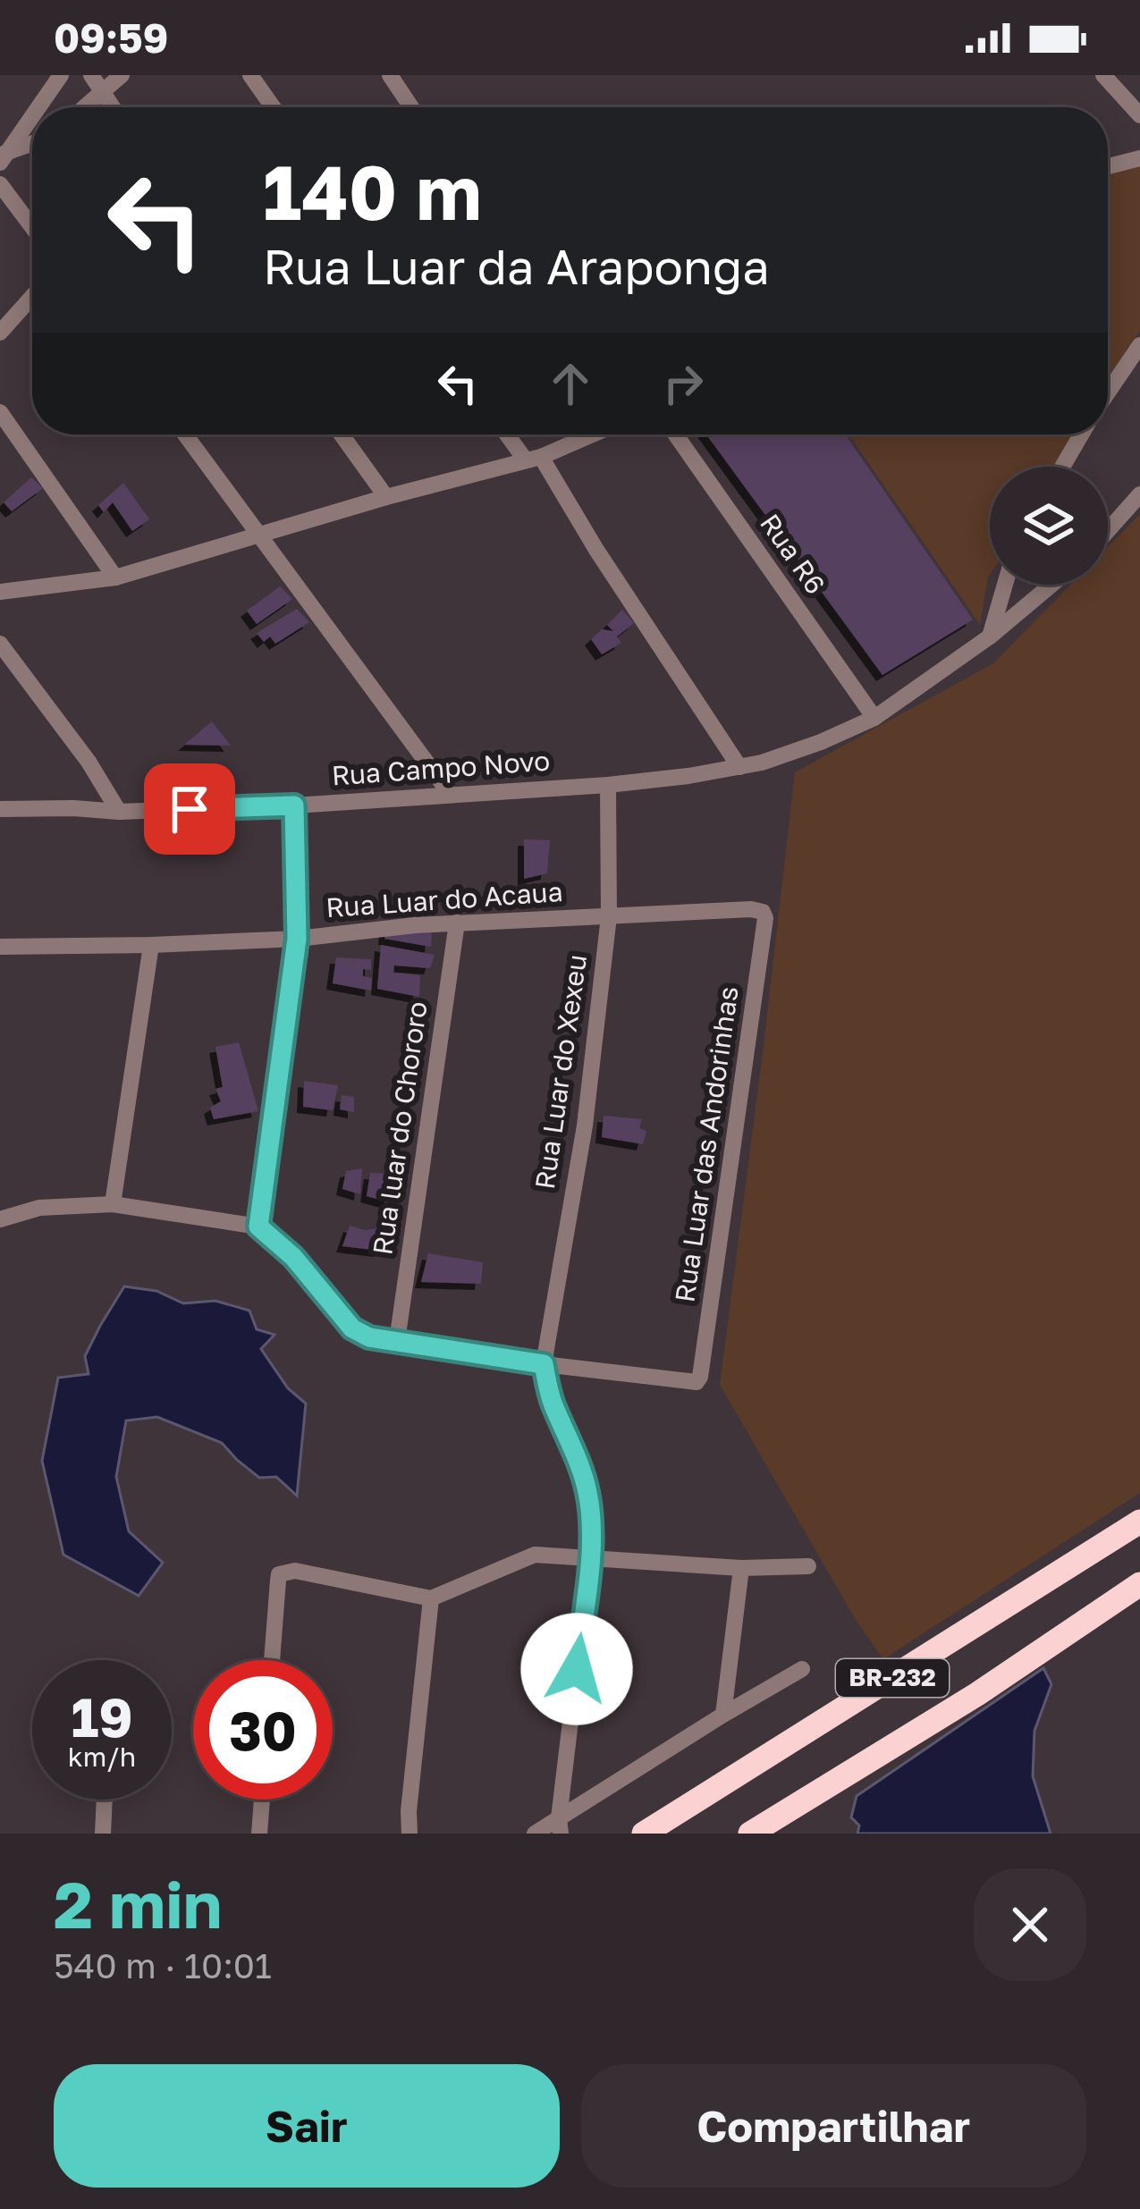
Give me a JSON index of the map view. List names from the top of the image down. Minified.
{"streets":{"highway":["BR-232"],"street":["Rua R6","Rua Campo Novo","Rua Luar do Acaua","Rua Luar do Xexeu","Rua luar do Chororo","Rua Luar das Andorinhas"]},"crossings":[["Rua R6","Rua Campo Novo"],["Rua Campo Novo","Rua Luar do Xexeu"],["Rua Luar do Acaua","Rua Luar do Xexeu"],["Rua Luar do Acaua","Rua luar do Chororo"],["Rua Luar do Acaua","Rua Luar das Andorinhas"],["Rua Luar do Xexeu","Rua Luar das Andorinhas"]],"page":{"status":"09:59","turn":["140 m","Rua Luar da Araponga"],"speed":"19 km/h","limit":"30","heading":["2 min","540 m · 10:01"],"buttons":["Sair","Compartilhar"]}}
